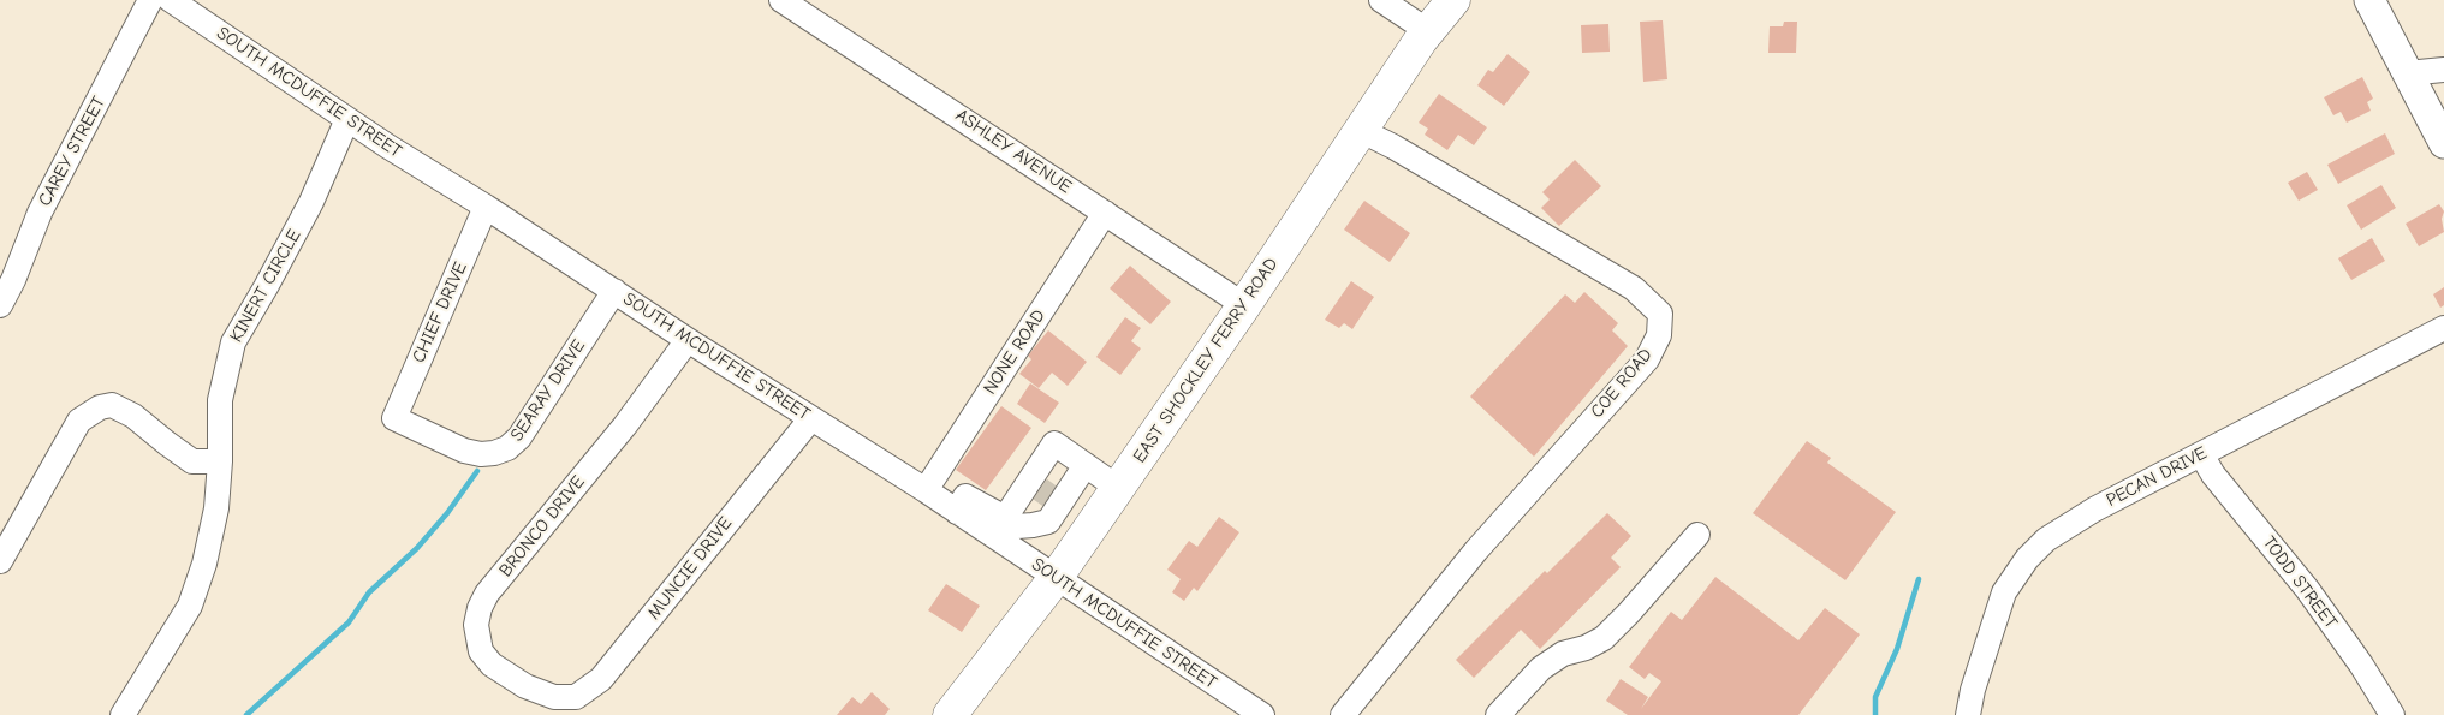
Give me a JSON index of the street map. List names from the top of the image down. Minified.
{"streets":{"highway":["EAST SHOCKLEY FERRY ROAD"],"street":["SOUTH MCDUFFIE STREET","CAREY STREET","ASHLEY AVENUE","KINERT CIRCLE","CHIEF DRIVE","NONE ROAD","COE ROAD","SEARAY DRIVE","PECAN DRIVE","BRONCO DRIVE","MUNCIE DRIVE","TODD STREET"]},"crossings":[["SOUTH MCDUFFIE STREET","KINERT CIRCLE"],["SOUTH MCDUFFIE STREET","CHIEF DRIVE"],["SOUTH MCDUFFIE STREET","NONE ROAD"],["SOUTH MCDUFFIE STREET","EAST SHOCKLEY FERRY ROAD"],["SOUTH MCDUFFIE STREET","SEARAY DRIVE"],["SOUTH MCDUFFIE STREET","BRONCO DRIVE"],["SOUTH MCDUFFIE STREET","MUNCIE DRIVE"],["ASHLEY AVENUE","NONE ROAD"],["ASHLEY AVENUE","EAST SHOCKLEY FERRY ROAD"],["CHIEF DRIVE","SEARAY DRIVE"],["EAST SHOCKLEY FERRY ROAD","COE ROAD"],["PECAN DRIVE","TODD STREET"],["BRONCO DRIVE","MUNCIE DRIVE"]]}
